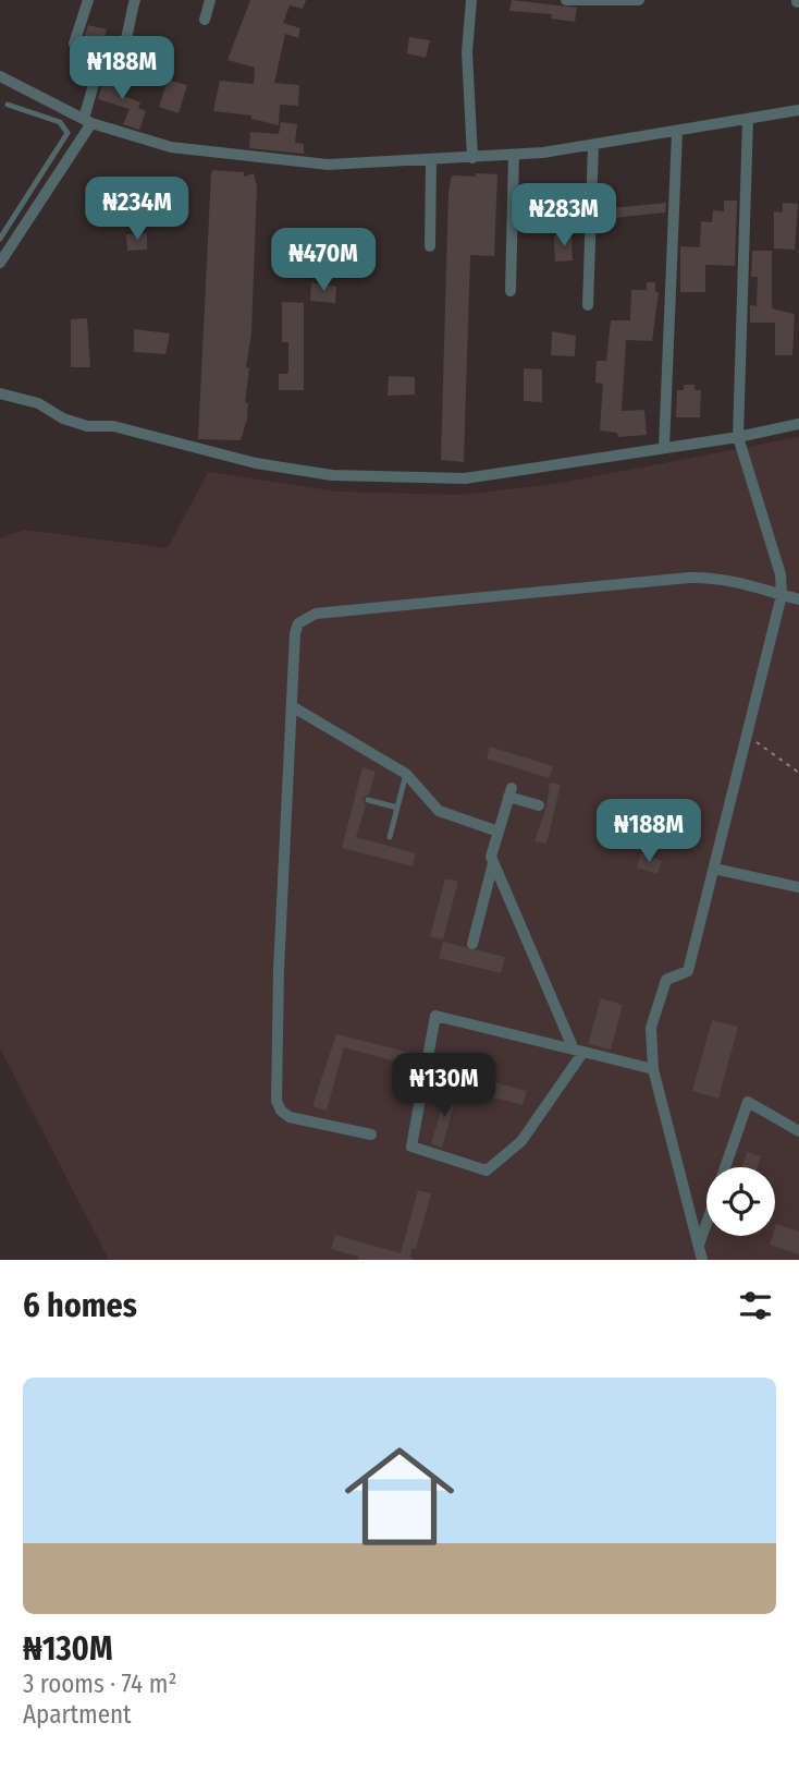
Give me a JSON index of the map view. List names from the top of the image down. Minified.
{"page":{"price":["₦188M","₦234M","₦283M","₦470M","₦188M","₦130M"],"heading":"6 homes","list":[{"name":"₦130M","note":"3 rooms · 74 m² · Apartment"}]}}
